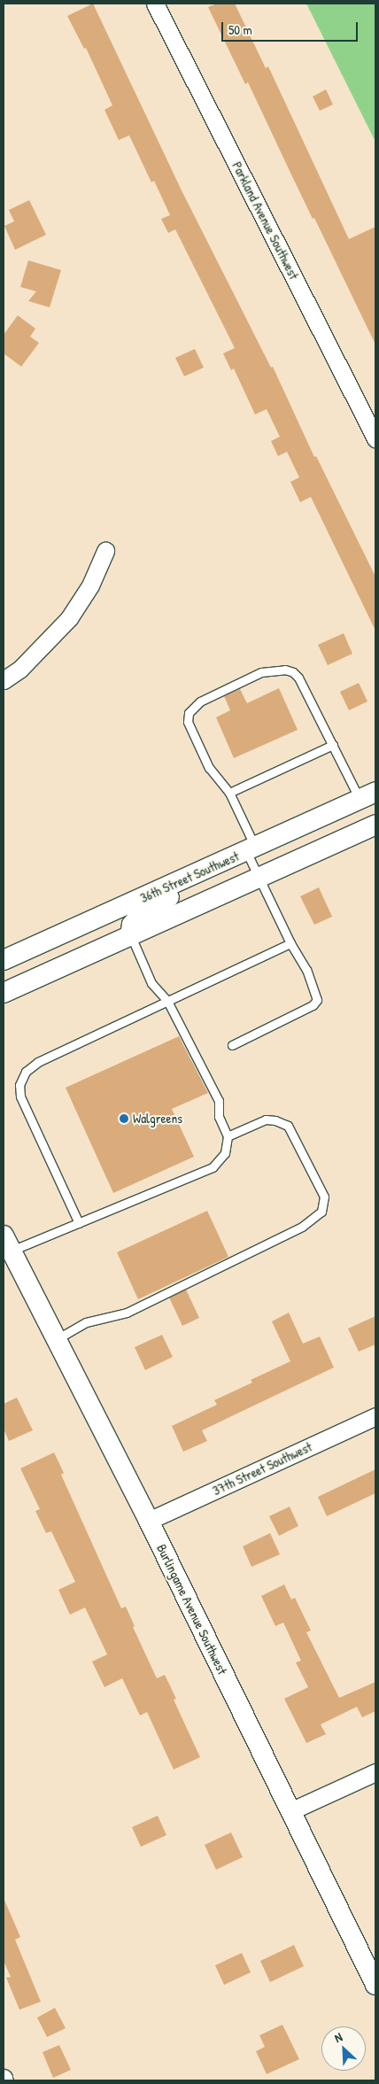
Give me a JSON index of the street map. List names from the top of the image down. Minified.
{"streets":{"street":["Parkland Avenue Southwest","36th Street Southwest","37th Street Southwest","Burlingame Avenue Southwest"]},"crossings":[["37th Street Southwest","Burlingame Avenue Southwest"]],"places":["Walgreens"],"scale_bar":"50 m","north":"top left"}
